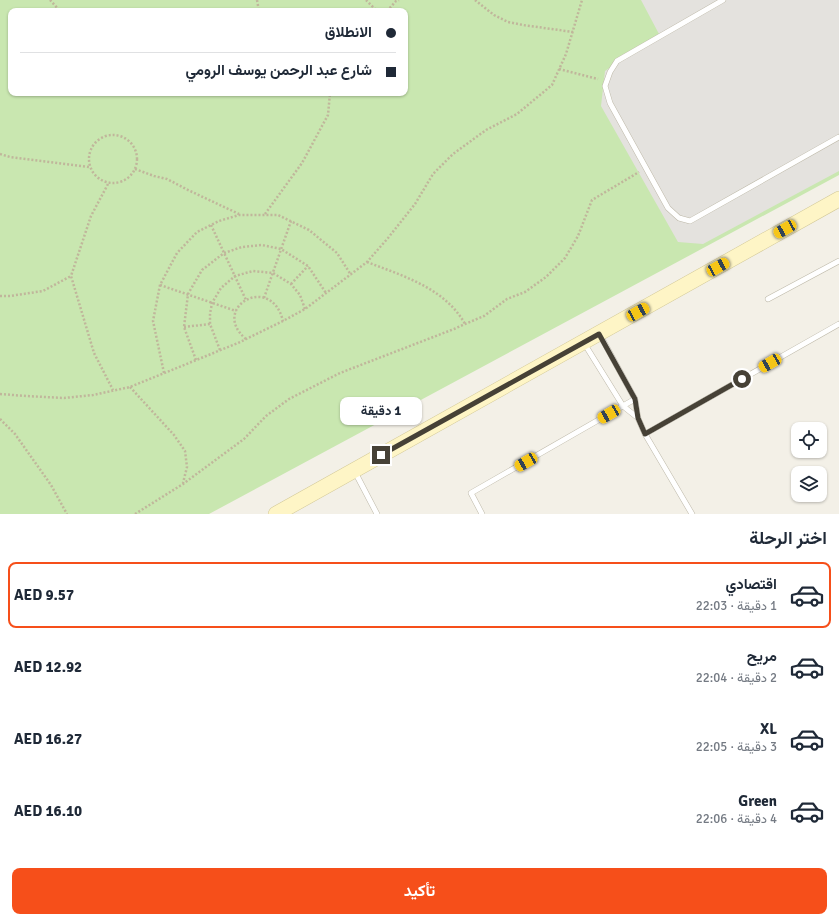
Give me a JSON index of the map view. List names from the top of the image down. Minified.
{"page":{"banner":["الانطلاق","شارع عبد الرحمن يوسف الرومي"],"bubble":"1 دقيقة","heading":"اختر الرحلة","list":[{"name":"اقتصادي","note":"1 دقيقة · 22:03","value":"AED 9.57"},{"name":"مريح","note":"2 دقيقة · 22:04","value":"AED 12.92"},{"name":"XL","note":"3 دقيقة · 22:05","value":"AED 16.27"},{"name":"Green","note":"4 دقيقة · 22:06","value":"AED 16.10"}],"buttons":"تأكيد"}}
